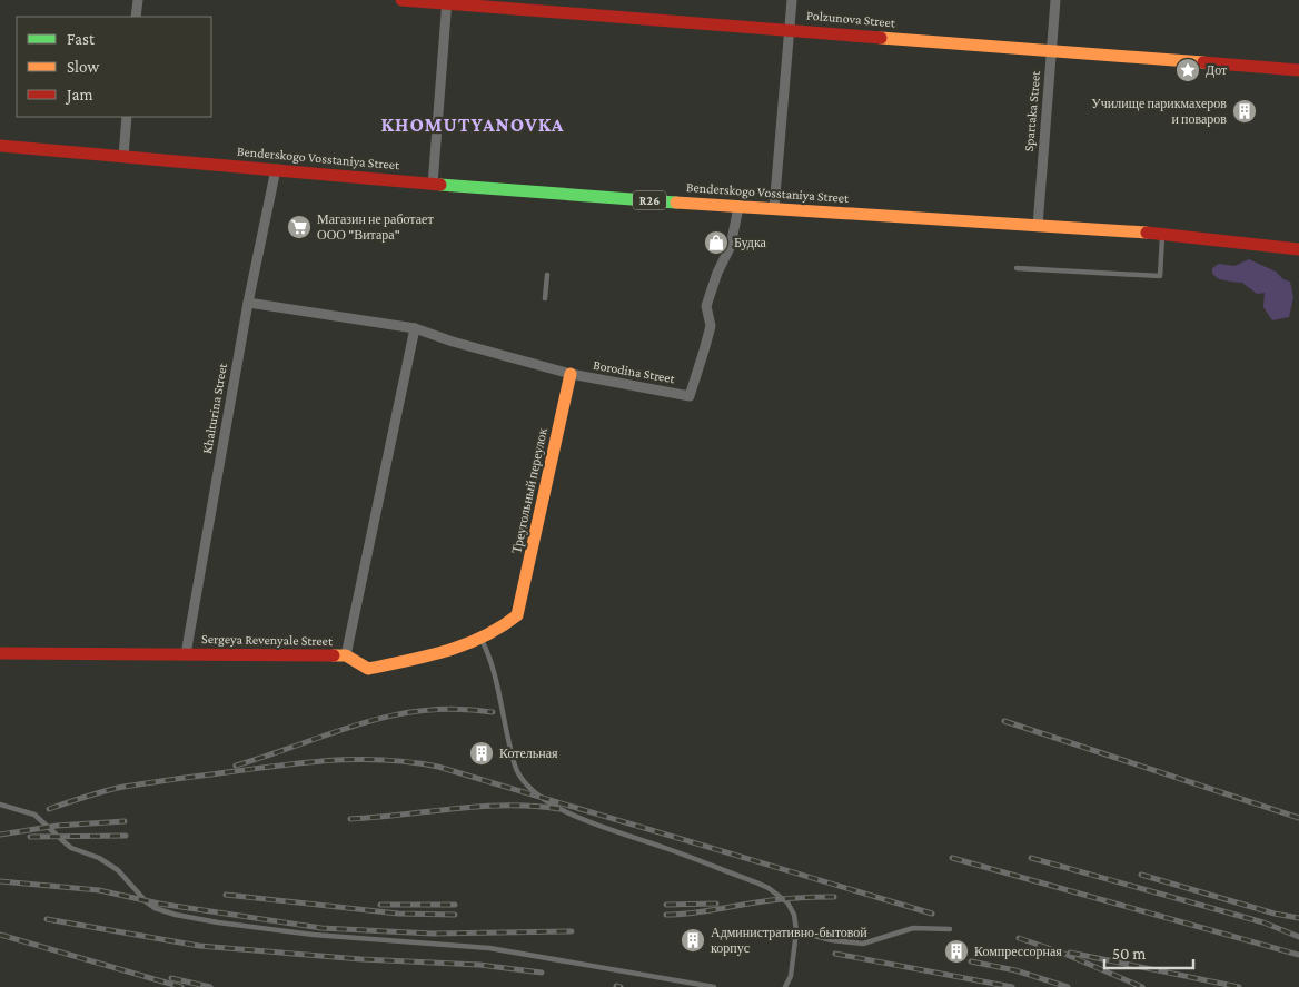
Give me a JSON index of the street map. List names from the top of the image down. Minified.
{"streets":{"street":["Polzunova Street","Spartaka Street","Benderskogo Vosstaniya Street","R26","Borodina Street","Khalturina Street","Треугольный переулок","Sergeya Revenyale Street"]},"crossings":[["Polzunova Street","Spartaka Street"],["Spartaka Street","Benderskogo Vosstaniya Street"],["Benderskogo Vosstaniya Street","Borodina Street"],["Benderskogo Vosstaniya Street","Khalturina Street"],["Borodina Street","Khalturina Street"],["Borodina Street","Треугольный переулок"],["Khalturina Street","Sergeya Revenyale Street"],["Треугольный переулок","Sergeya Revenyale Street"]],"districts":["KHOMUTYANOVKA"],"places":{"place":["Дот"],"building":["Училище парикмахеров и поваров","Котельная","Административно-бытовой корпус","Компрессорная"],"supermarket":["Магазин не работает ООО \"Витара\""],"shop":["Будка"]},"legend":["Fast","Slow","Jam"],"scale_bar":"50 m"}
